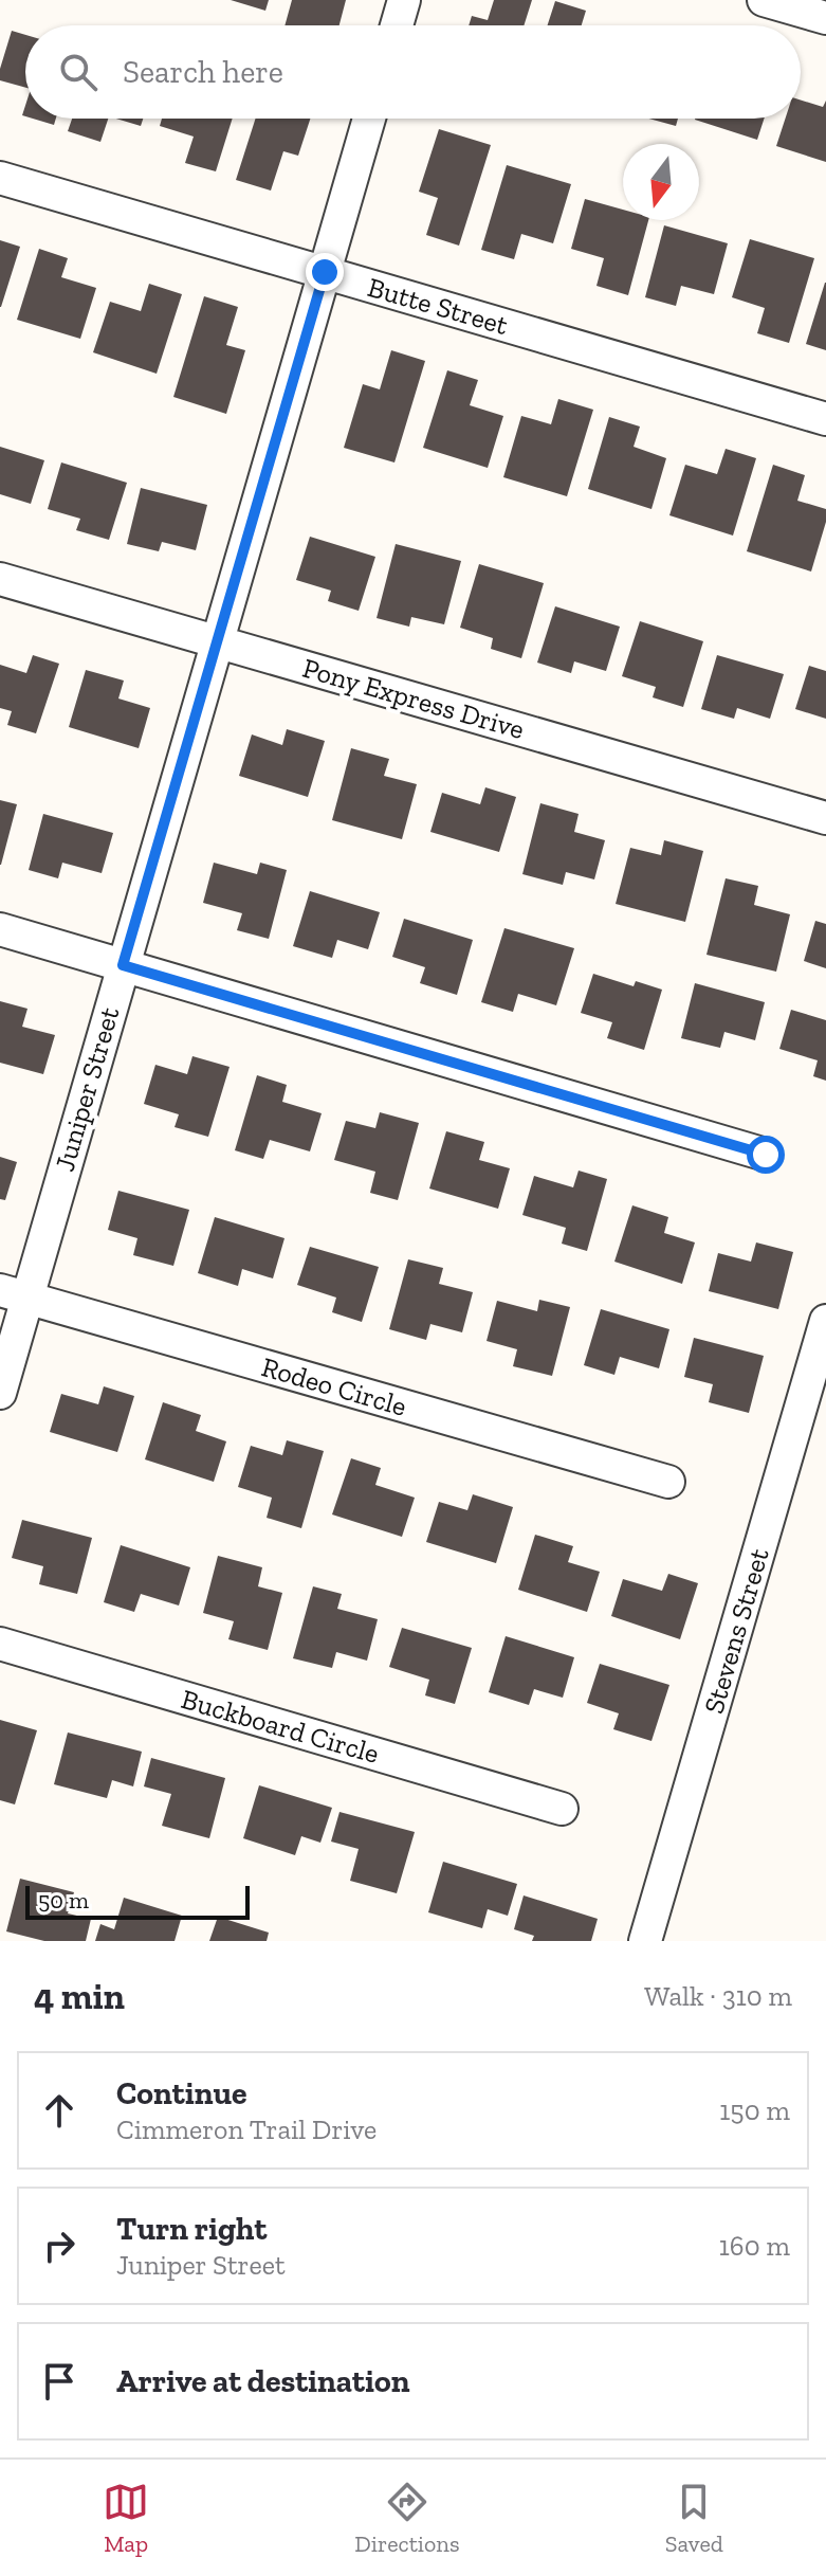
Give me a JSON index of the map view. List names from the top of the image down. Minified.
{"streets":{"street":["Butte Street","Pony Express Drive","Juniper Street","Rodeo Circle","Stevens Street","Buckboard Circle"]},"crossings":[["Butte Street","Juniper Street"],["Pony Express Drive","Juniper Street"],["Juniper Street","Rodeo Circle"]],"scale_bar":"50 m","north":"bottom","page":{"search":"Search here","scale":"50 m","heading":["4 min","Walk · 310 m"],"list":[["Continue","Cimmeron Trail Drive","150 m"],["Turn right","Juniper Street","160 m"],"Arrive at destination"],"nav":["Map","Directions","Saved"]}}
